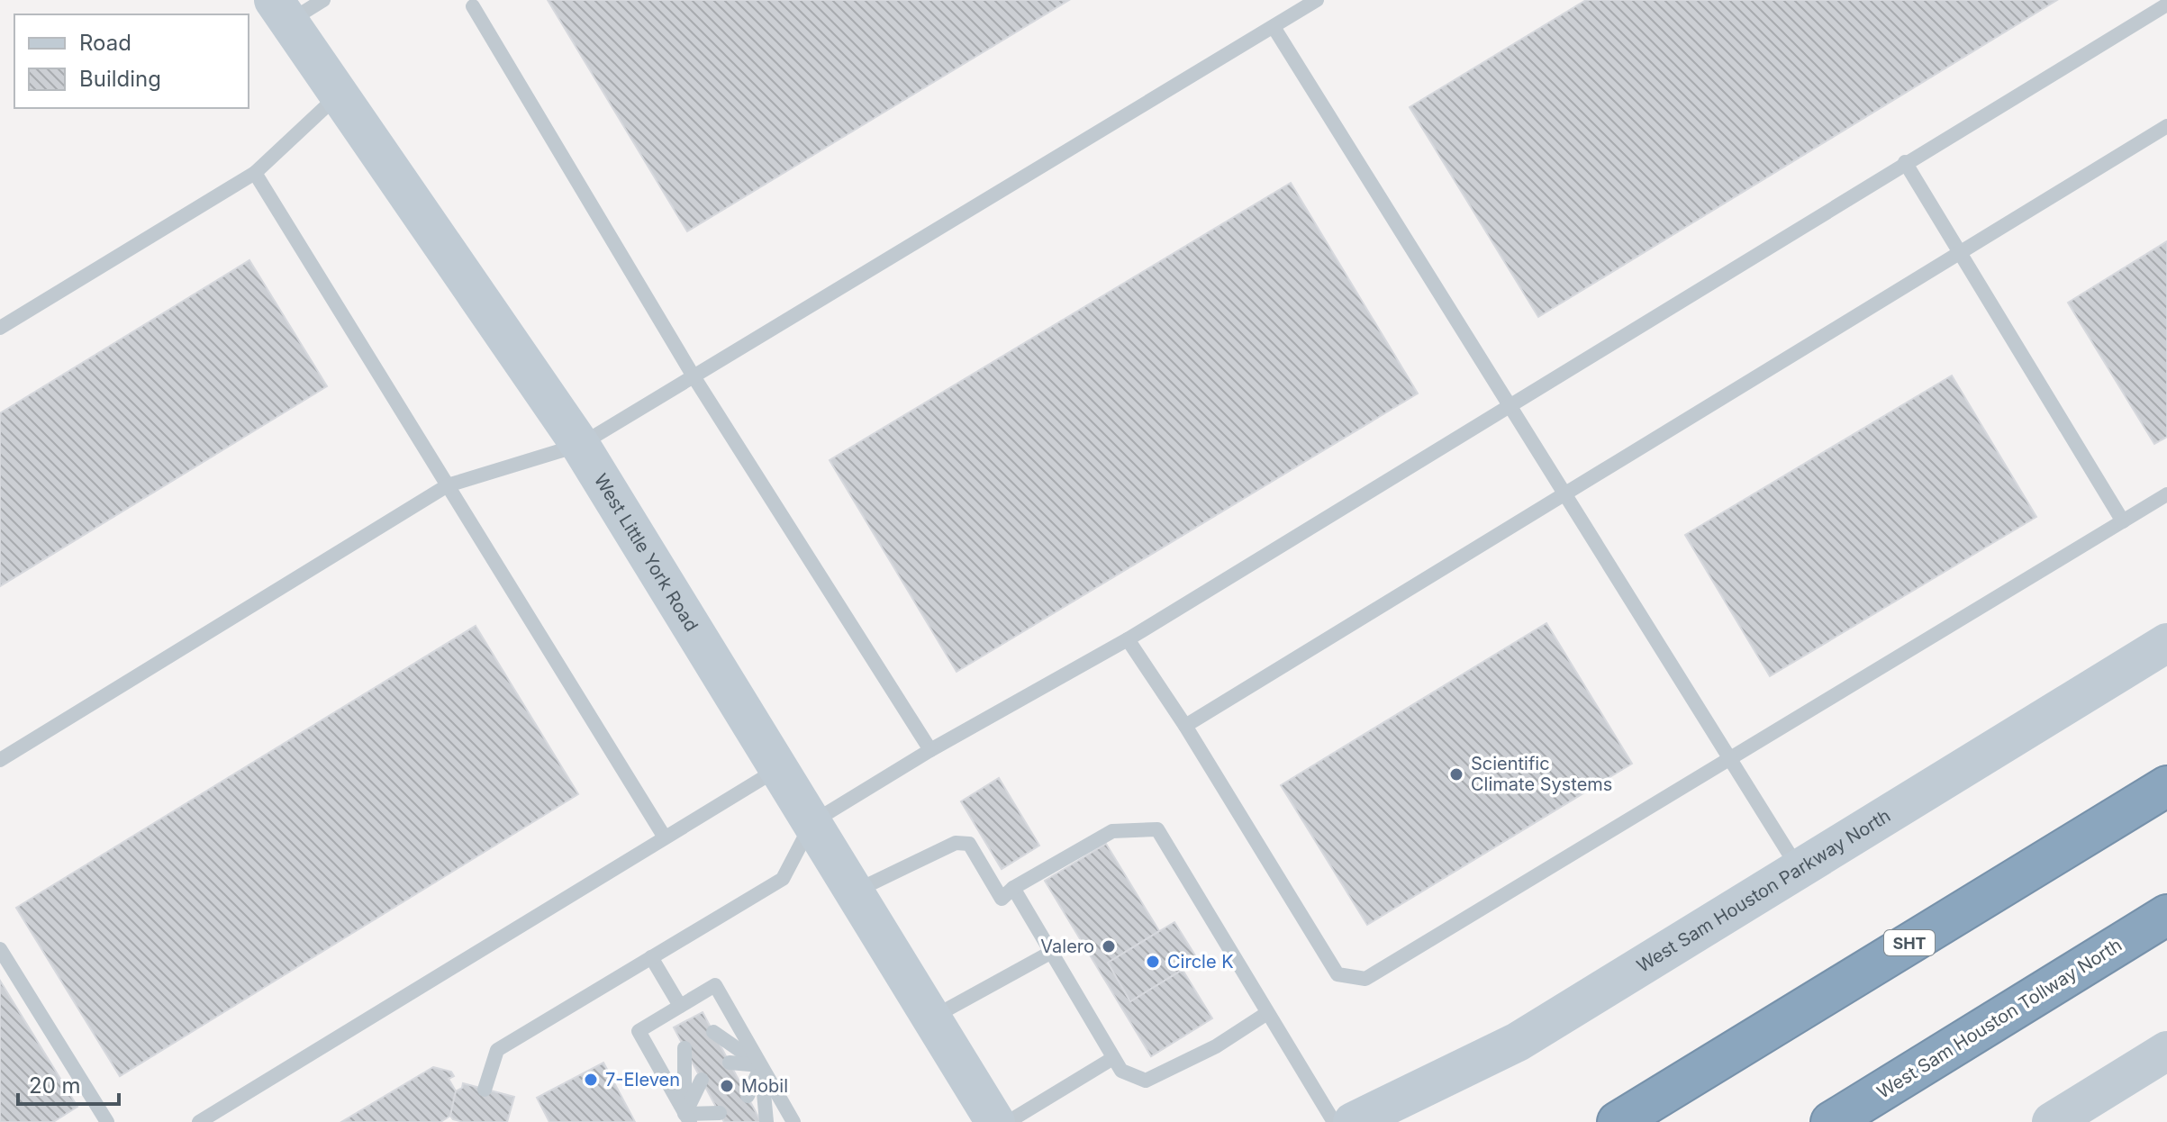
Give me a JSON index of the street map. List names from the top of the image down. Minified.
{"streets":{"highway":["SHT","West Sam Houston Tollway North"],"main road":["West Little York Road","West Sam Houston Parkway North"]},"places":["Scientific Climate Systems","Valero","Circle K","7-Eleven","Mobil"],"legend":["Road","Building"],"scale_bar":"20 m"}
